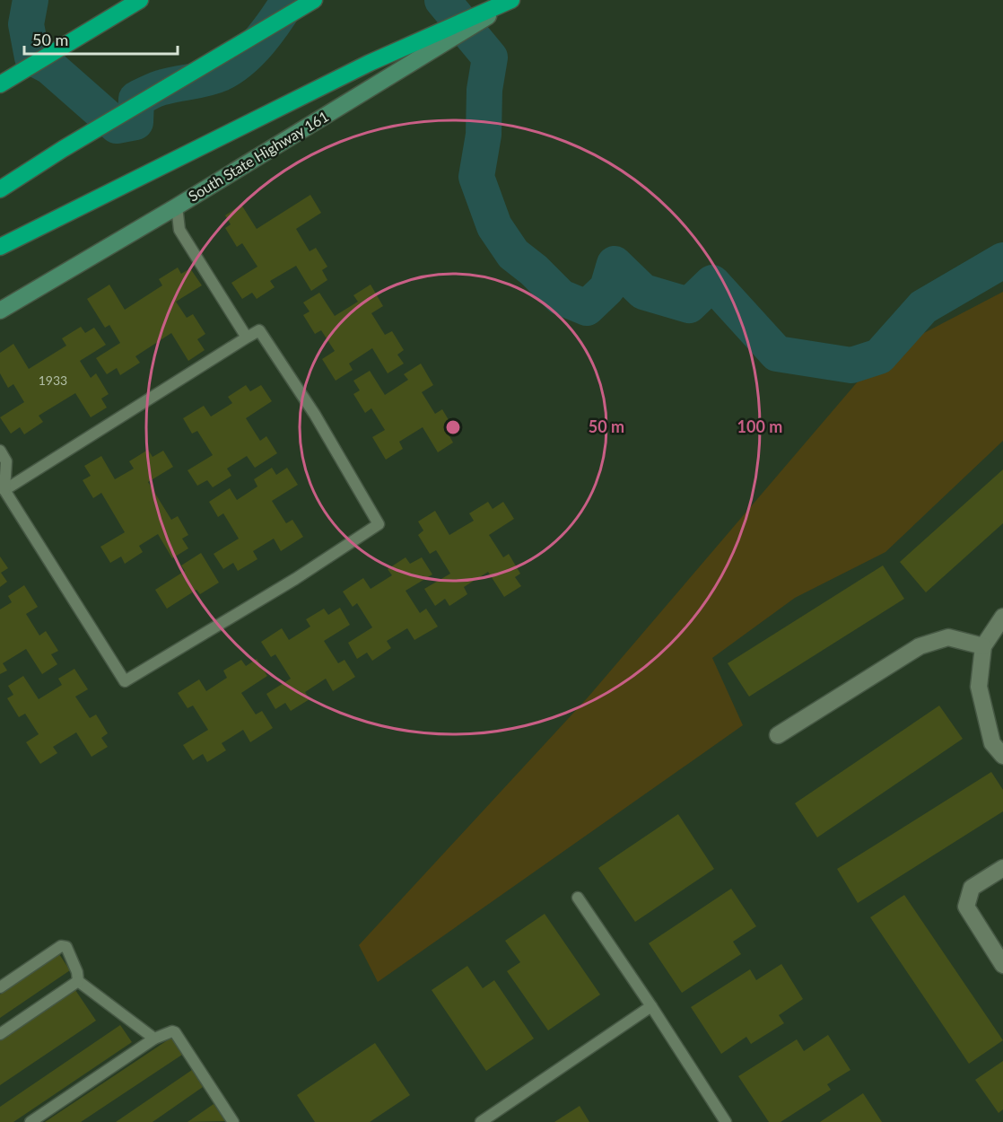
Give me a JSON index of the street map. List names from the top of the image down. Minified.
{"streets":{"main road":["South State Highway 161"]},"house_numbers":["1933"],"scale_bar":"50 m","rings":["50 m","100 m"]}
